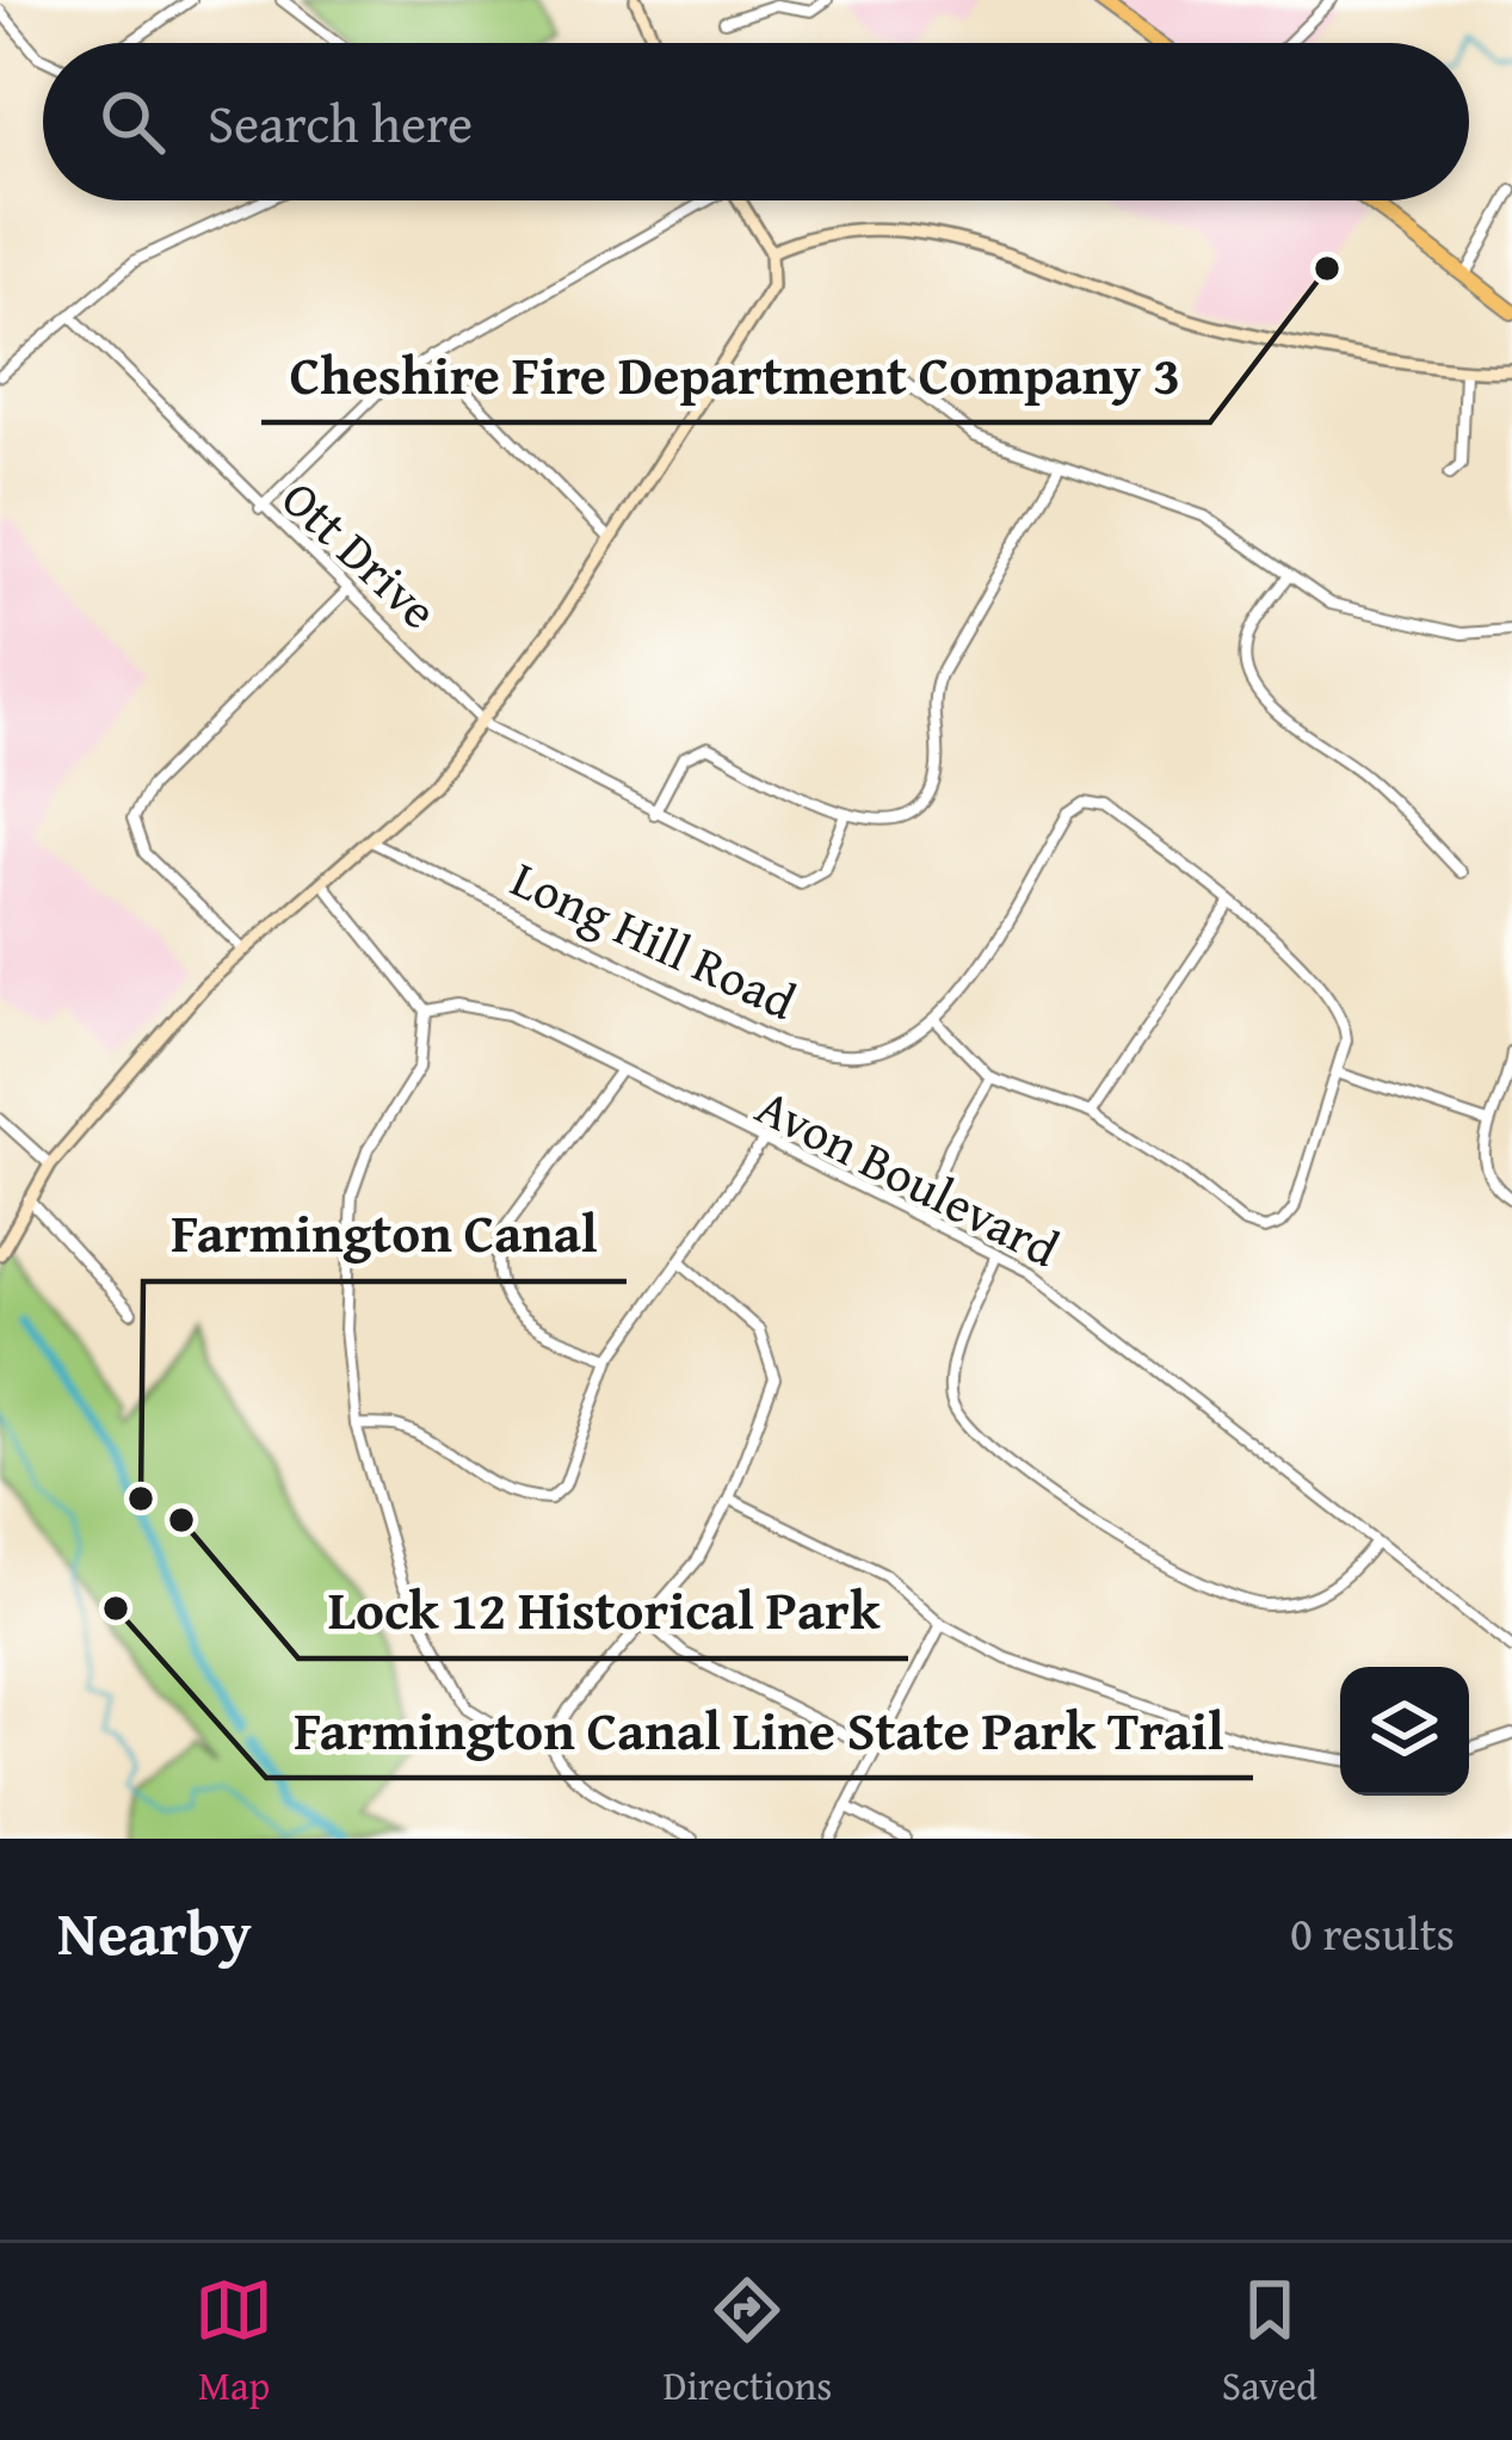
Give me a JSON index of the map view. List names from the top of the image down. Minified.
{"streets":{"street":["Ott Drive","Long Hill Road","Avon Boulevard"]},"places":["Cheshire Fire Department Company 3","Farmington Canal","Lock 12 Historical Park","Farmington Canal Line State Park Trail"],"page":{"search":"Search here","heading":["Nearby","0 results"],"nav":["Map","Directions","Saved"]}}
